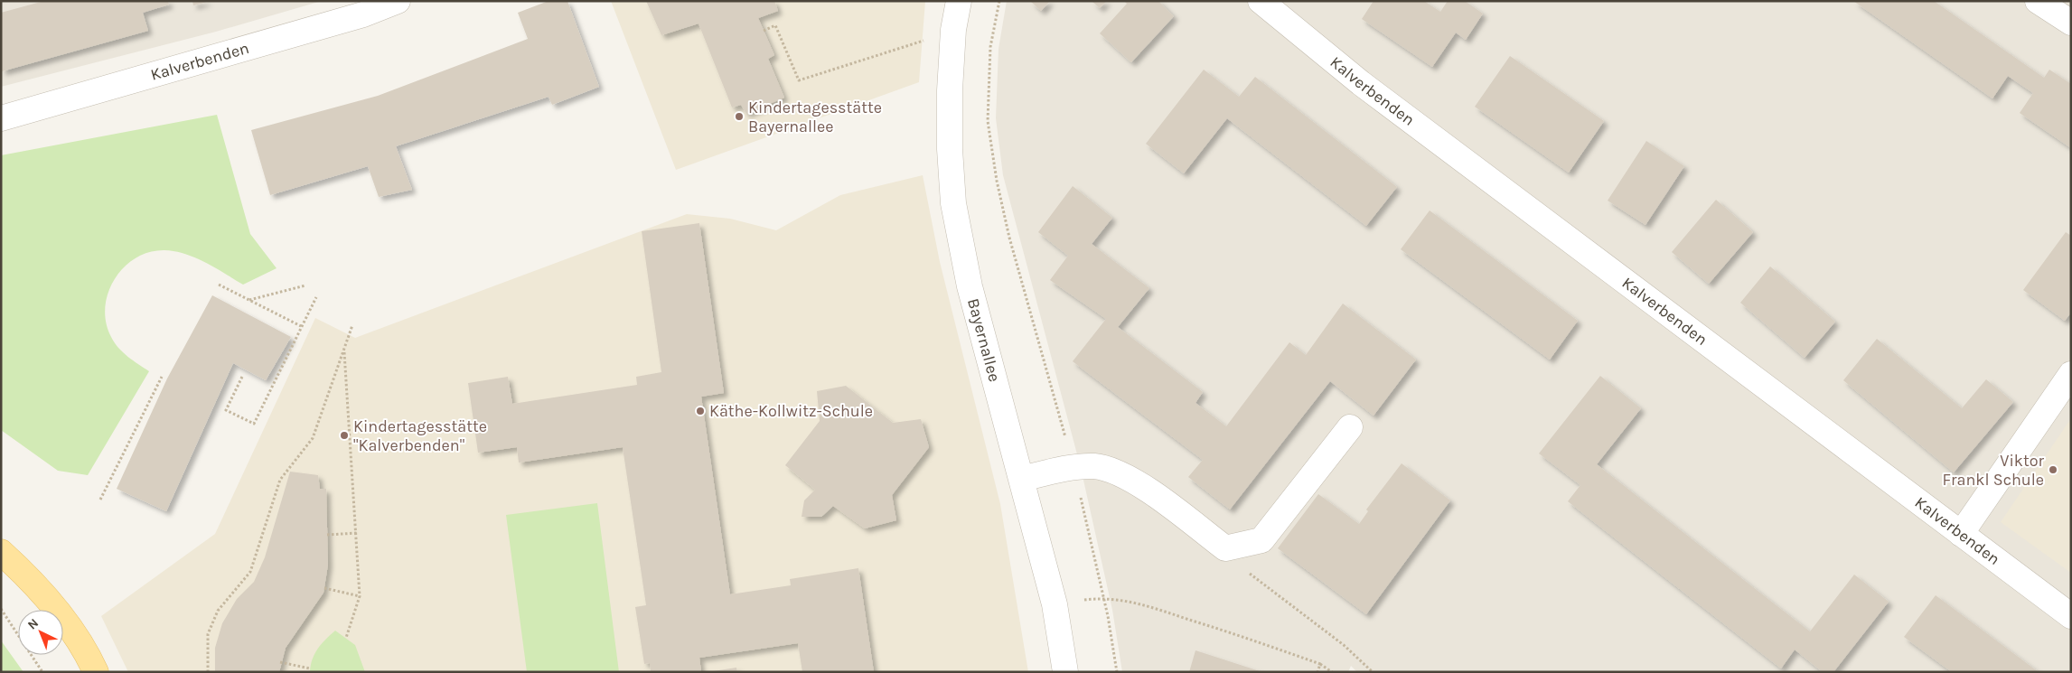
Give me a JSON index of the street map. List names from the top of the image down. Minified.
{"streets":{"street":["Kalverbenden","Bayernallee"]},"places":["Kindertagesstätte Bayernallee","Käthe-Kollwitz-Schule","Kindertagesstätte \"Kalverbenden\"","Viktor Frankl Schule"],"north":"top left"}
